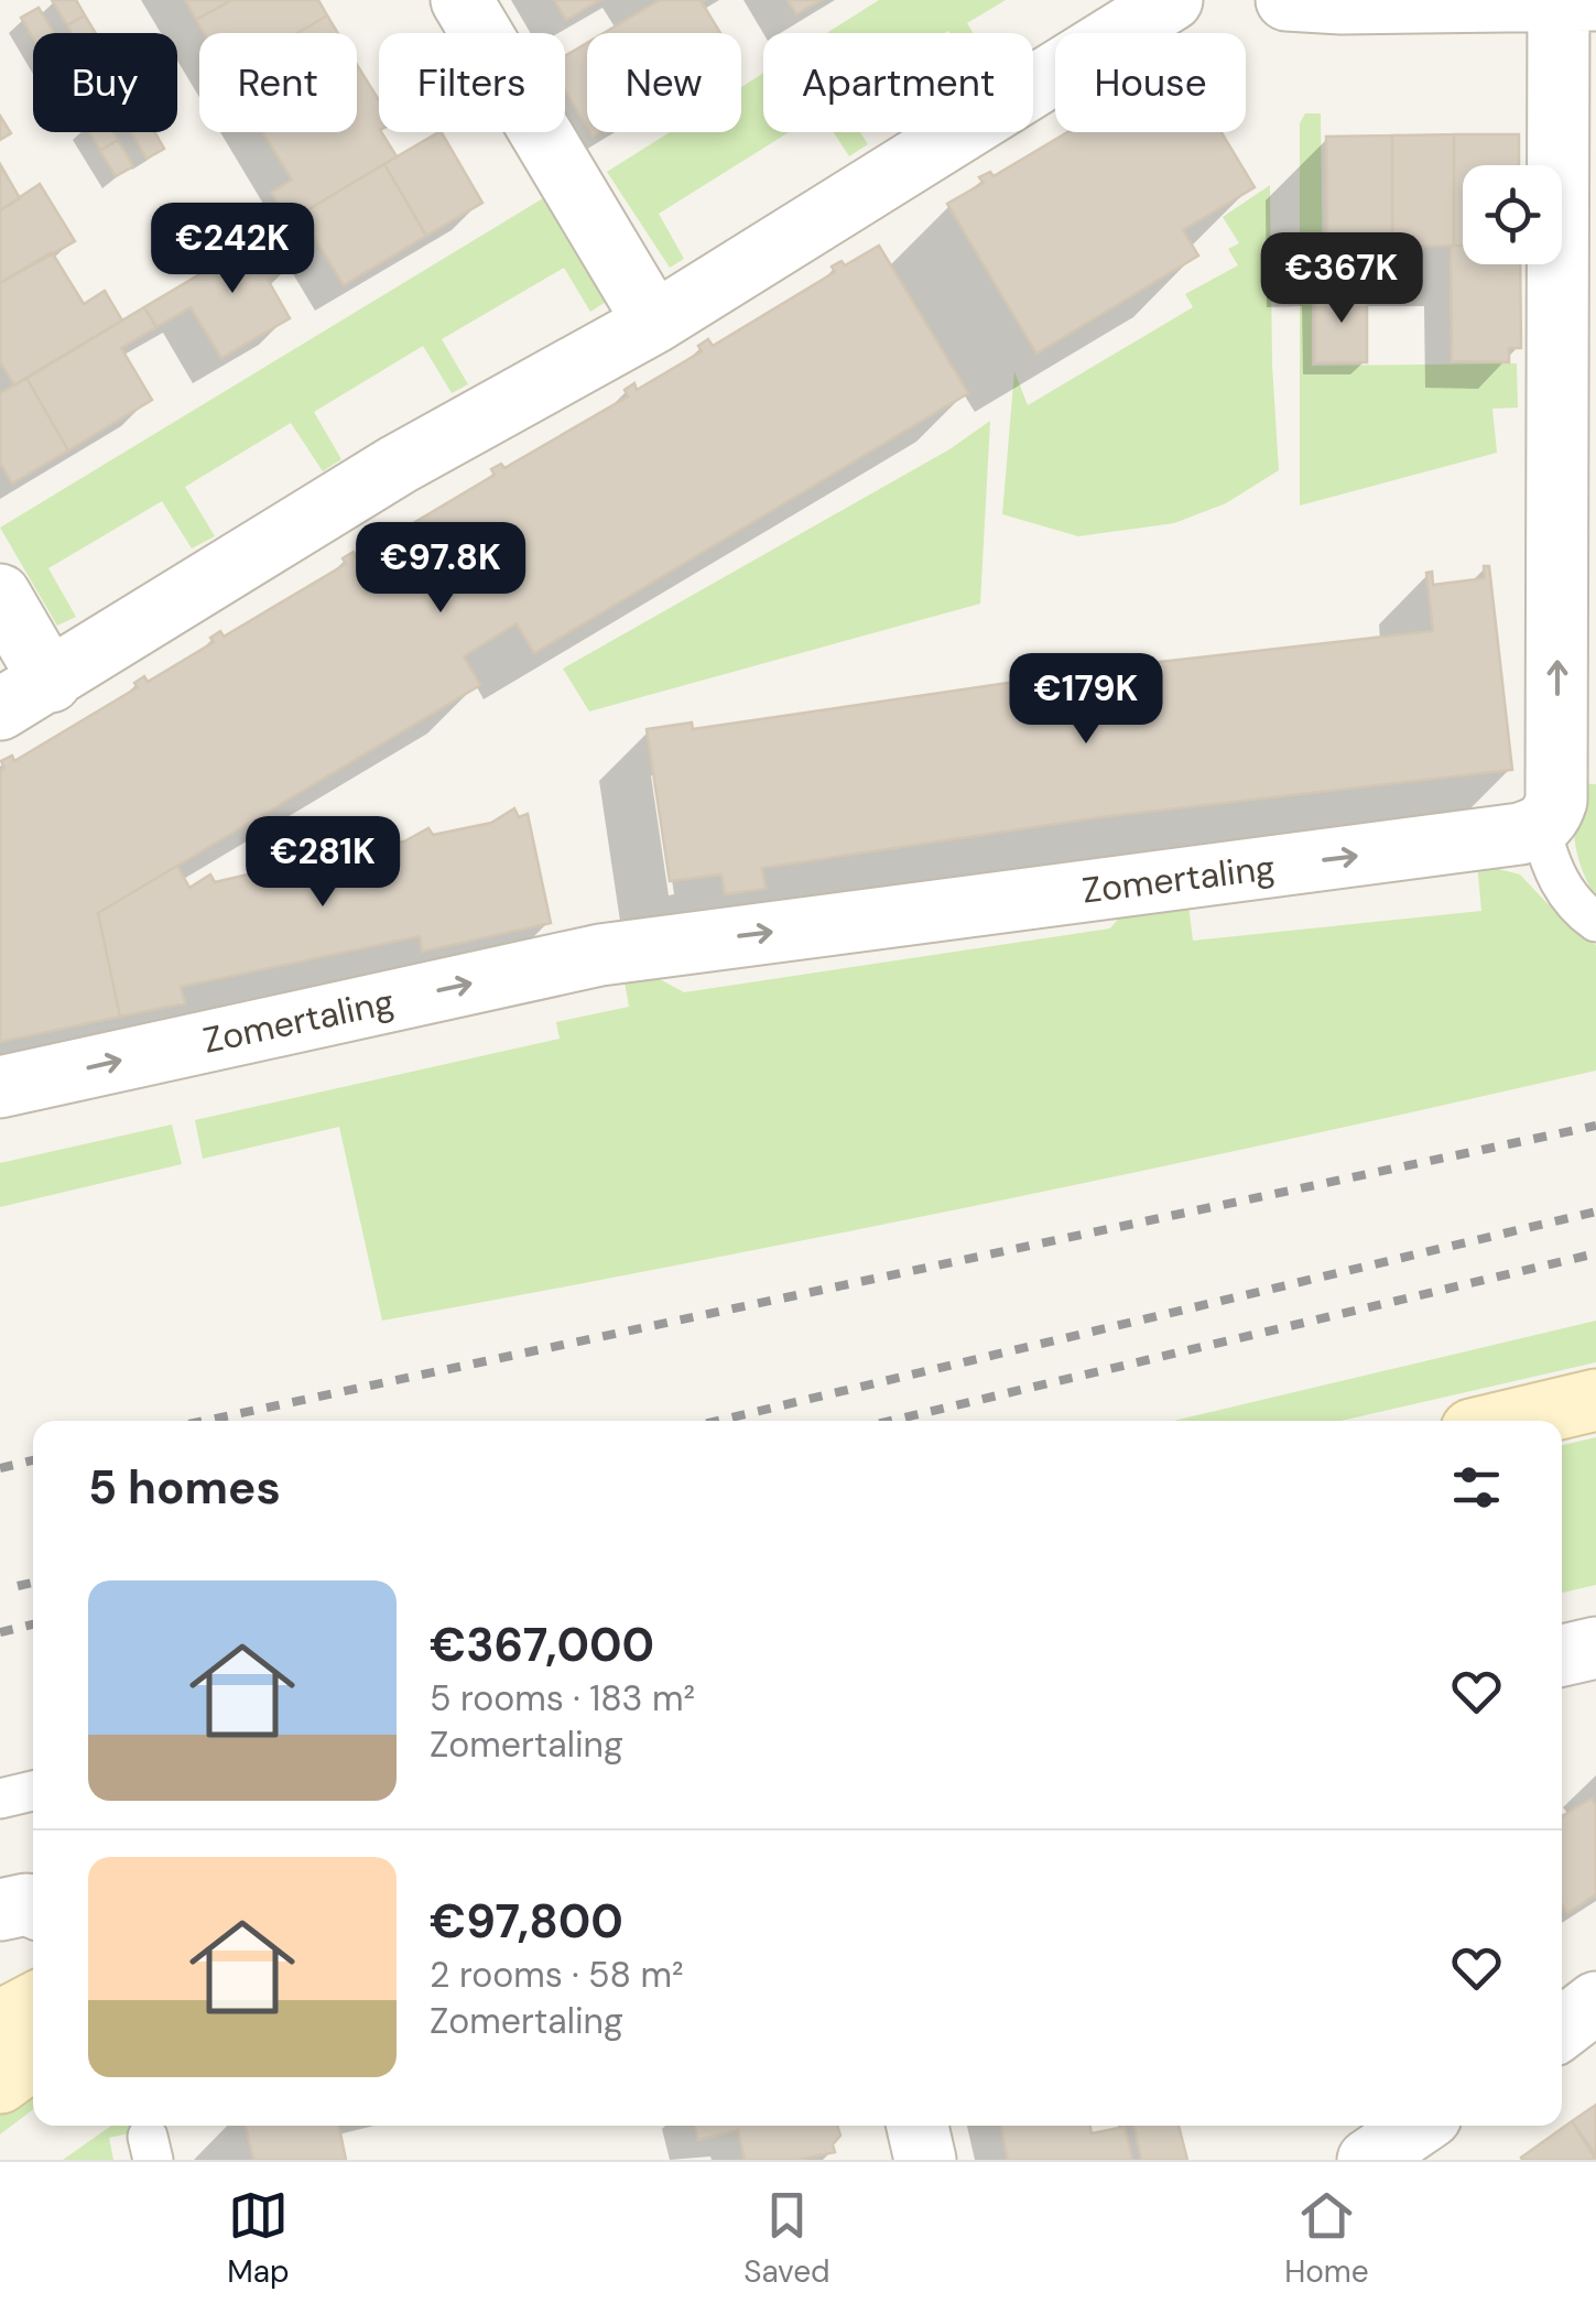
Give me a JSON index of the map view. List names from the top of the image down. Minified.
{"streets":{"street":["Zomertaling"]},"page":{"chip":["Buy","Rent","Filters","New","Apartment","House"],"price":["€242K","€367K","€97.8K","€179K","€281K"],"heading":"5 homes","list":[{"name":"€367,000","note":"5 rooms · 183 m² · Zomertaling"},{"name":"€97,800","note":"2 rooms · 58 m² · Zomertaling"}],"tabs":["Map","Saved","Home"]}}
